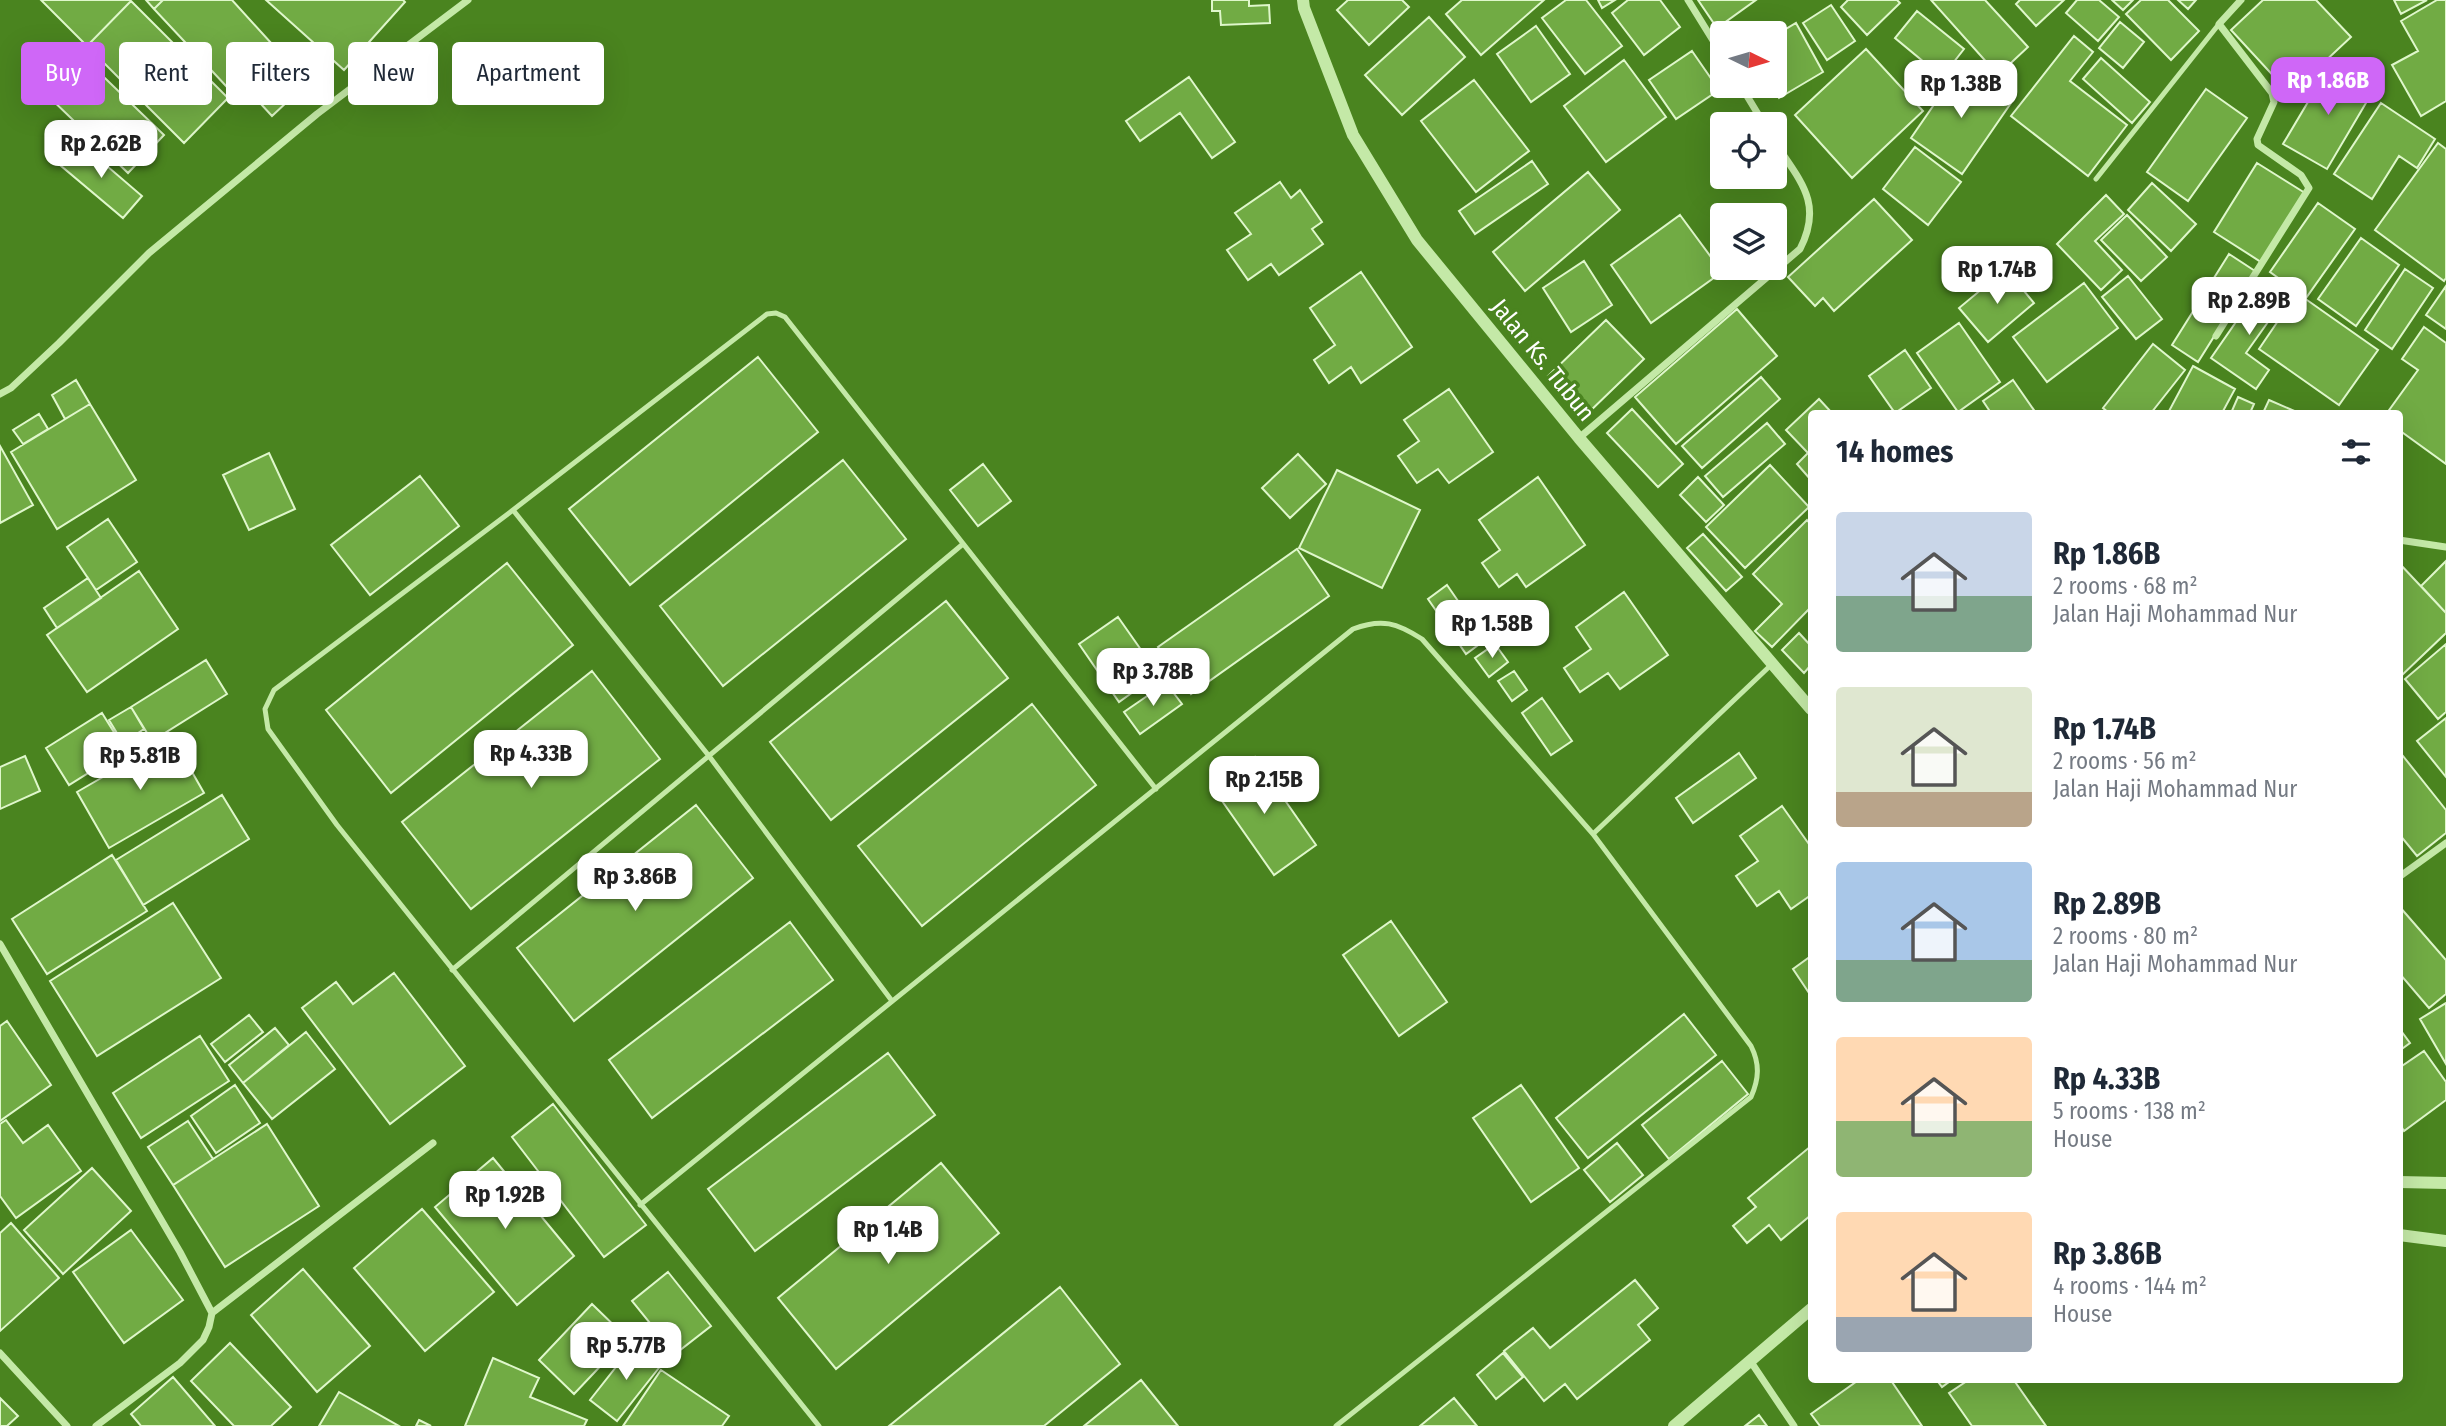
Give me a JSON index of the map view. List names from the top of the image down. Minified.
{"streets":{"street":["Jalan Ks. Tubun"]},"north":"right","page":{"chip":["Buy","Rent","Filters","New","Apartment"],"price":["Rp 1.86B","Rp 1.38B","Rp 2.62B","Rp 1.74B","Rp 2.89B","Rp 1.58B","Rp 3.78B","Rp 4.33B","Rp 5.81B","Rp 2.15B","Rp 3.86B","Rp 1.92B","Rp 1.4B","Rp 5.77B"],"heading":"14 homes","list":[{"name":"Rp 1.86B","note":"2 rooms · 68 m² · Jalan Haji Mohammad Nur"},{"name":"Rp 1.74B","note":"2 rooms · 56 m² · Jalan Haji Mohammad Nur"},{"name":"Rp 2.89B","note":"2 rooms · 80 m² · Jalan Haji Mohammad Nur"},{"name":"Rp 4.33B","note":"5 rooms · 138 m² · House"},{"name":"Rp 3.86B","note":"4 rooms · 144 m² · House"}]}}
